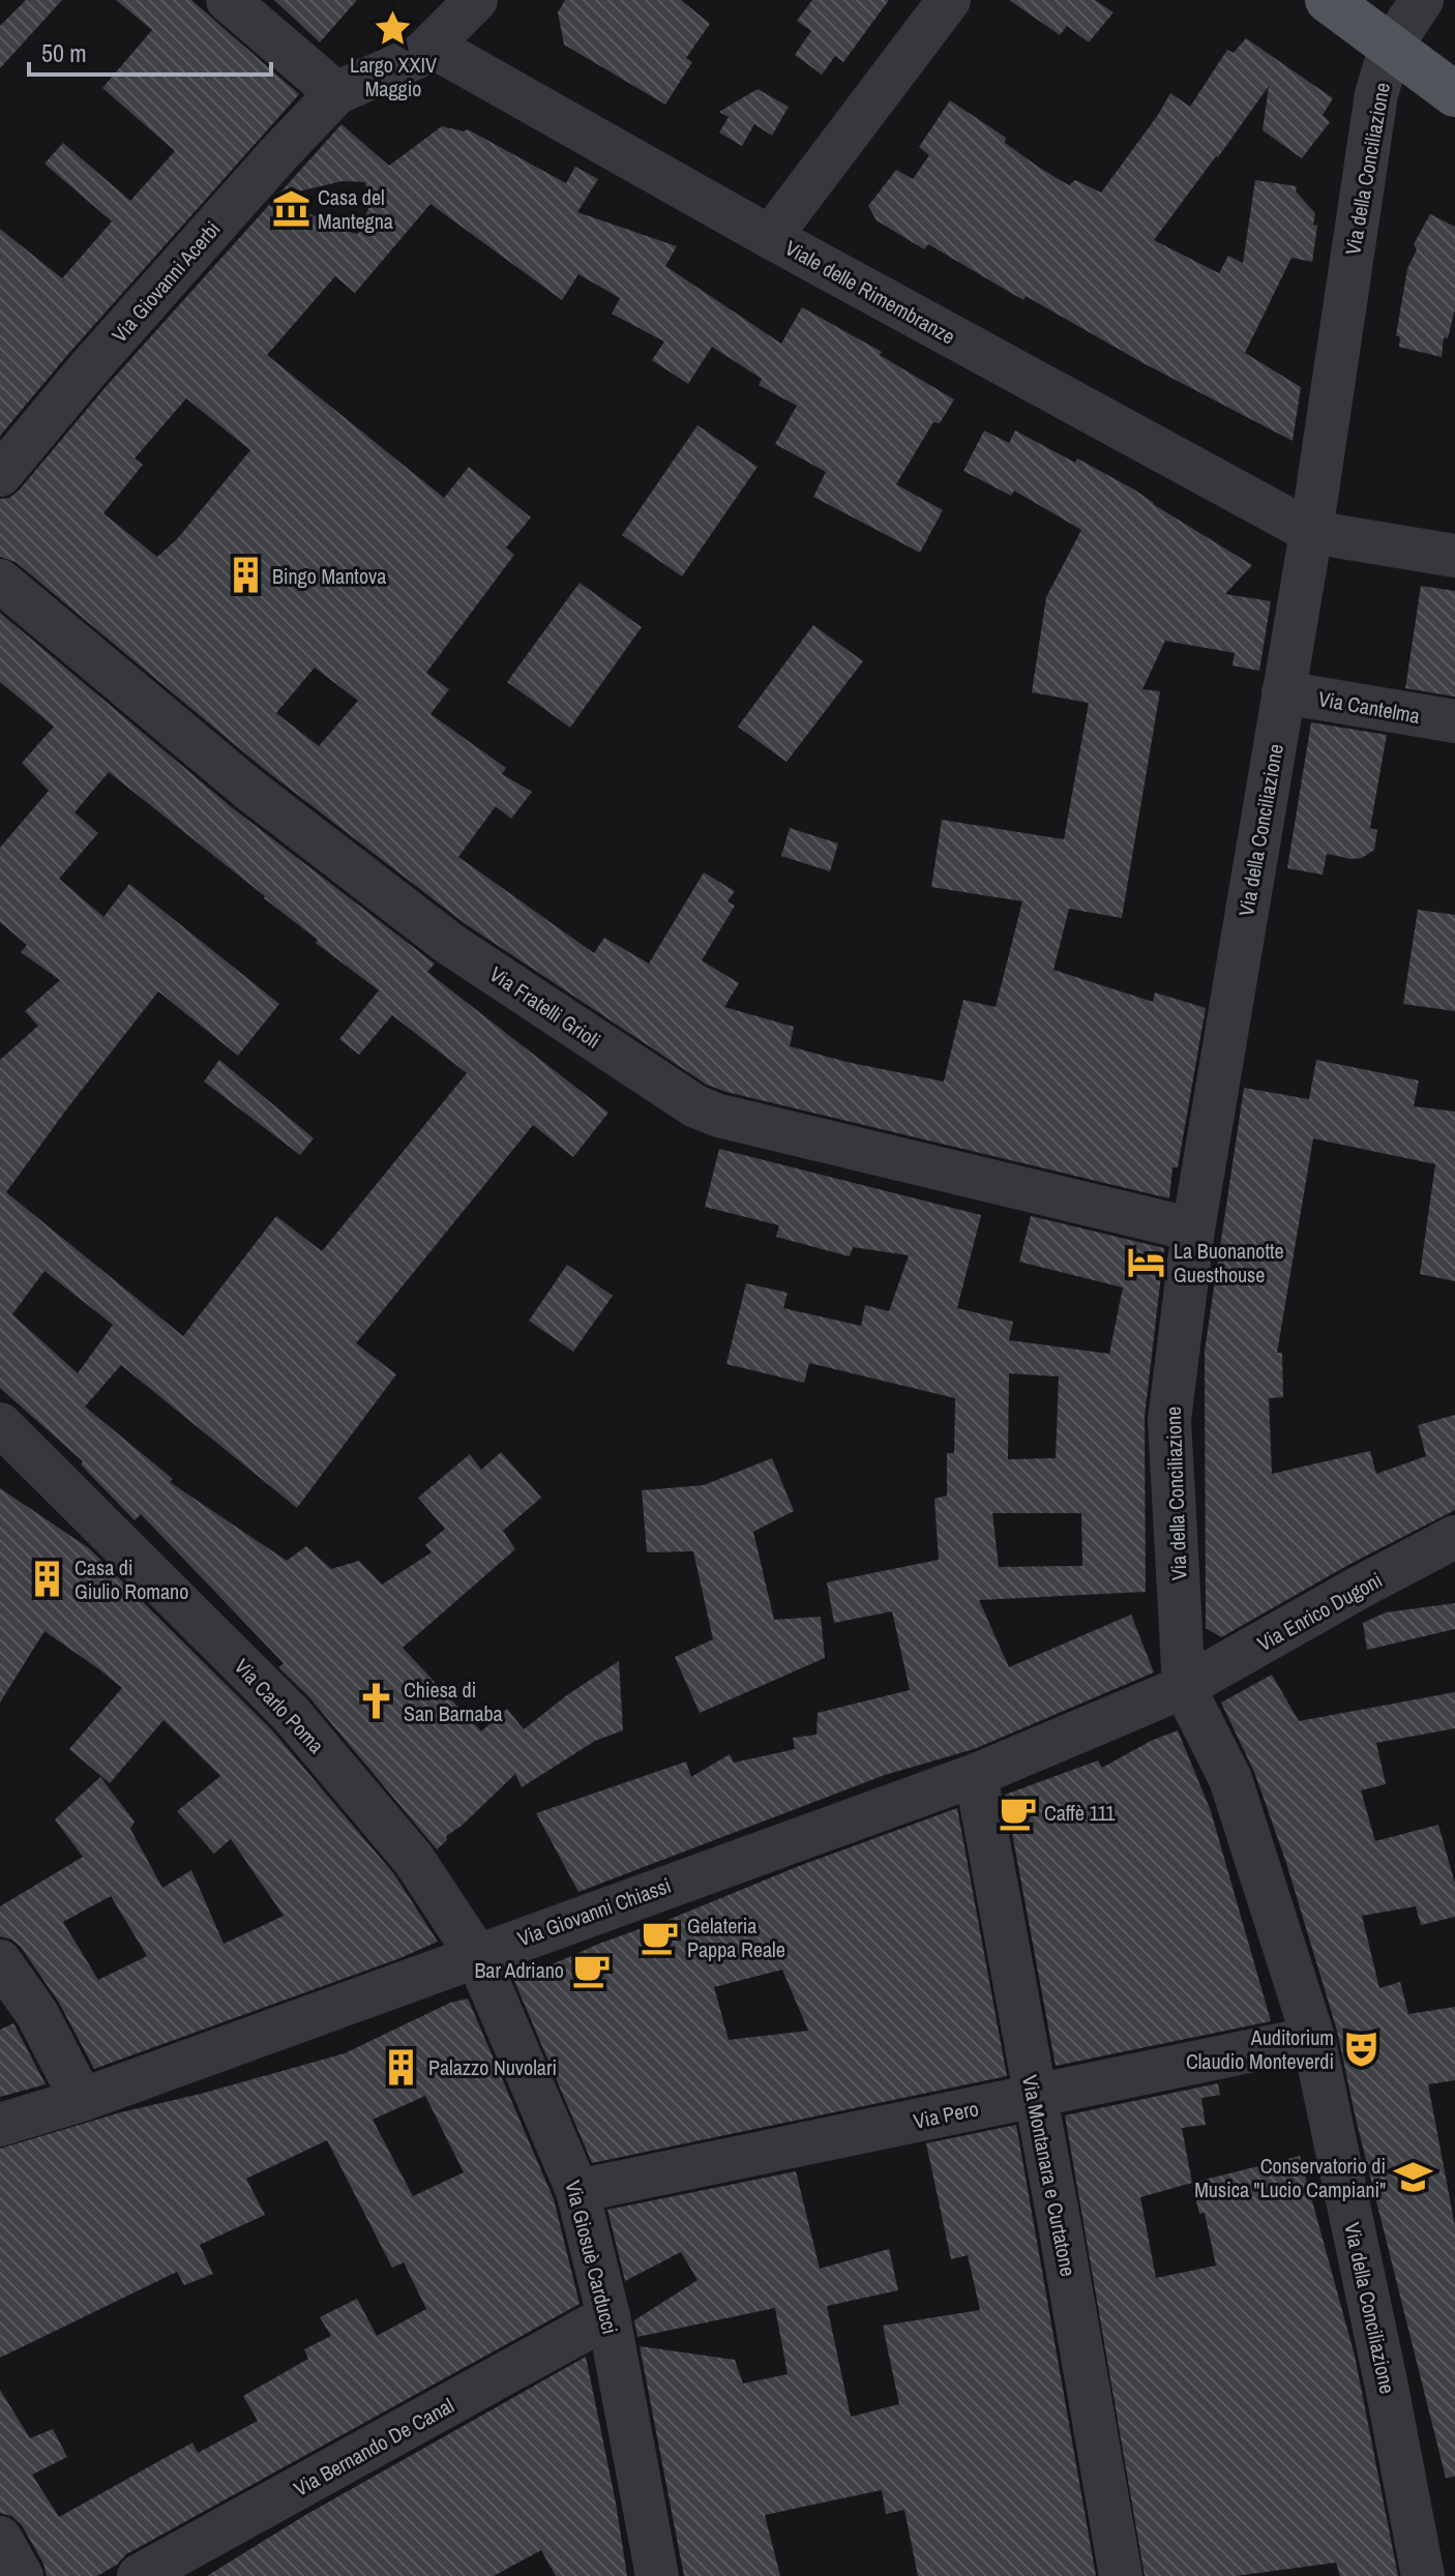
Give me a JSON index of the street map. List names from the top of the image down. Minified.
{"streets":{"street":["Via della Conciliazione","Via Giovanni Acerbi","Viale delle Rimembranze","Via Cantelma","Via Fratelli Grioli","Via Enrico Dugoni","Via Carlo Poma","Via Giovanni Chiassi","Via Pero","Via Montanara e Curtatone","Via Giosuè Carducci","Via Bernando De Canal"]},"crossings":[["Via della Conciliazione","Viale delle Rimembranze"],["Via della Conciliazione","Via Cantelma"],["Via della Conciliazione","Via Fratelli Grioli"],["Via della Conciliazione","Via Enrico Dugoni"],["Via della Conciliazione","Via Giovanni Chiassi"],["Via della Conciliazione","Via Pero"],["Via Enrico Dugoni","Via Giovanni Chiassi"],["Via Carlo Poma","Via Giovanni Chiassi"],["Via Carlo Poma","Via Giosuè Carducci"],["Via Giovanni Chiassi","Via Montanara e Curtatone"],["Via Giovanni Chiassi","Via Giosuè Carducci"],["Via Pero","Via Montanara e Curtatone"],["Via Pero","Via Giosuè Carducci"],["Via Giosuè Carducci","Via Bernando De Canal"]],"places":{"place":["Largo XXIV Maggio"],"museum":["Casa del Mantegna"],"building":["Bingo Mantova","Casa di Giulio Romano","Palazzo Nuvolari"],"hotel":["La Buonanotte Guesthouse"],"church":["Chiesa di San Barnaba"],"cafe":["Caffè 111","Gelateria Pappa Reale","Bar Adriano"],"theatre":["Auditorium Claudio Monteverdi"],"school or university":["Conservatorio di Musica \"Lucio Campiani\""]},"scale_bar":"50 m"}
